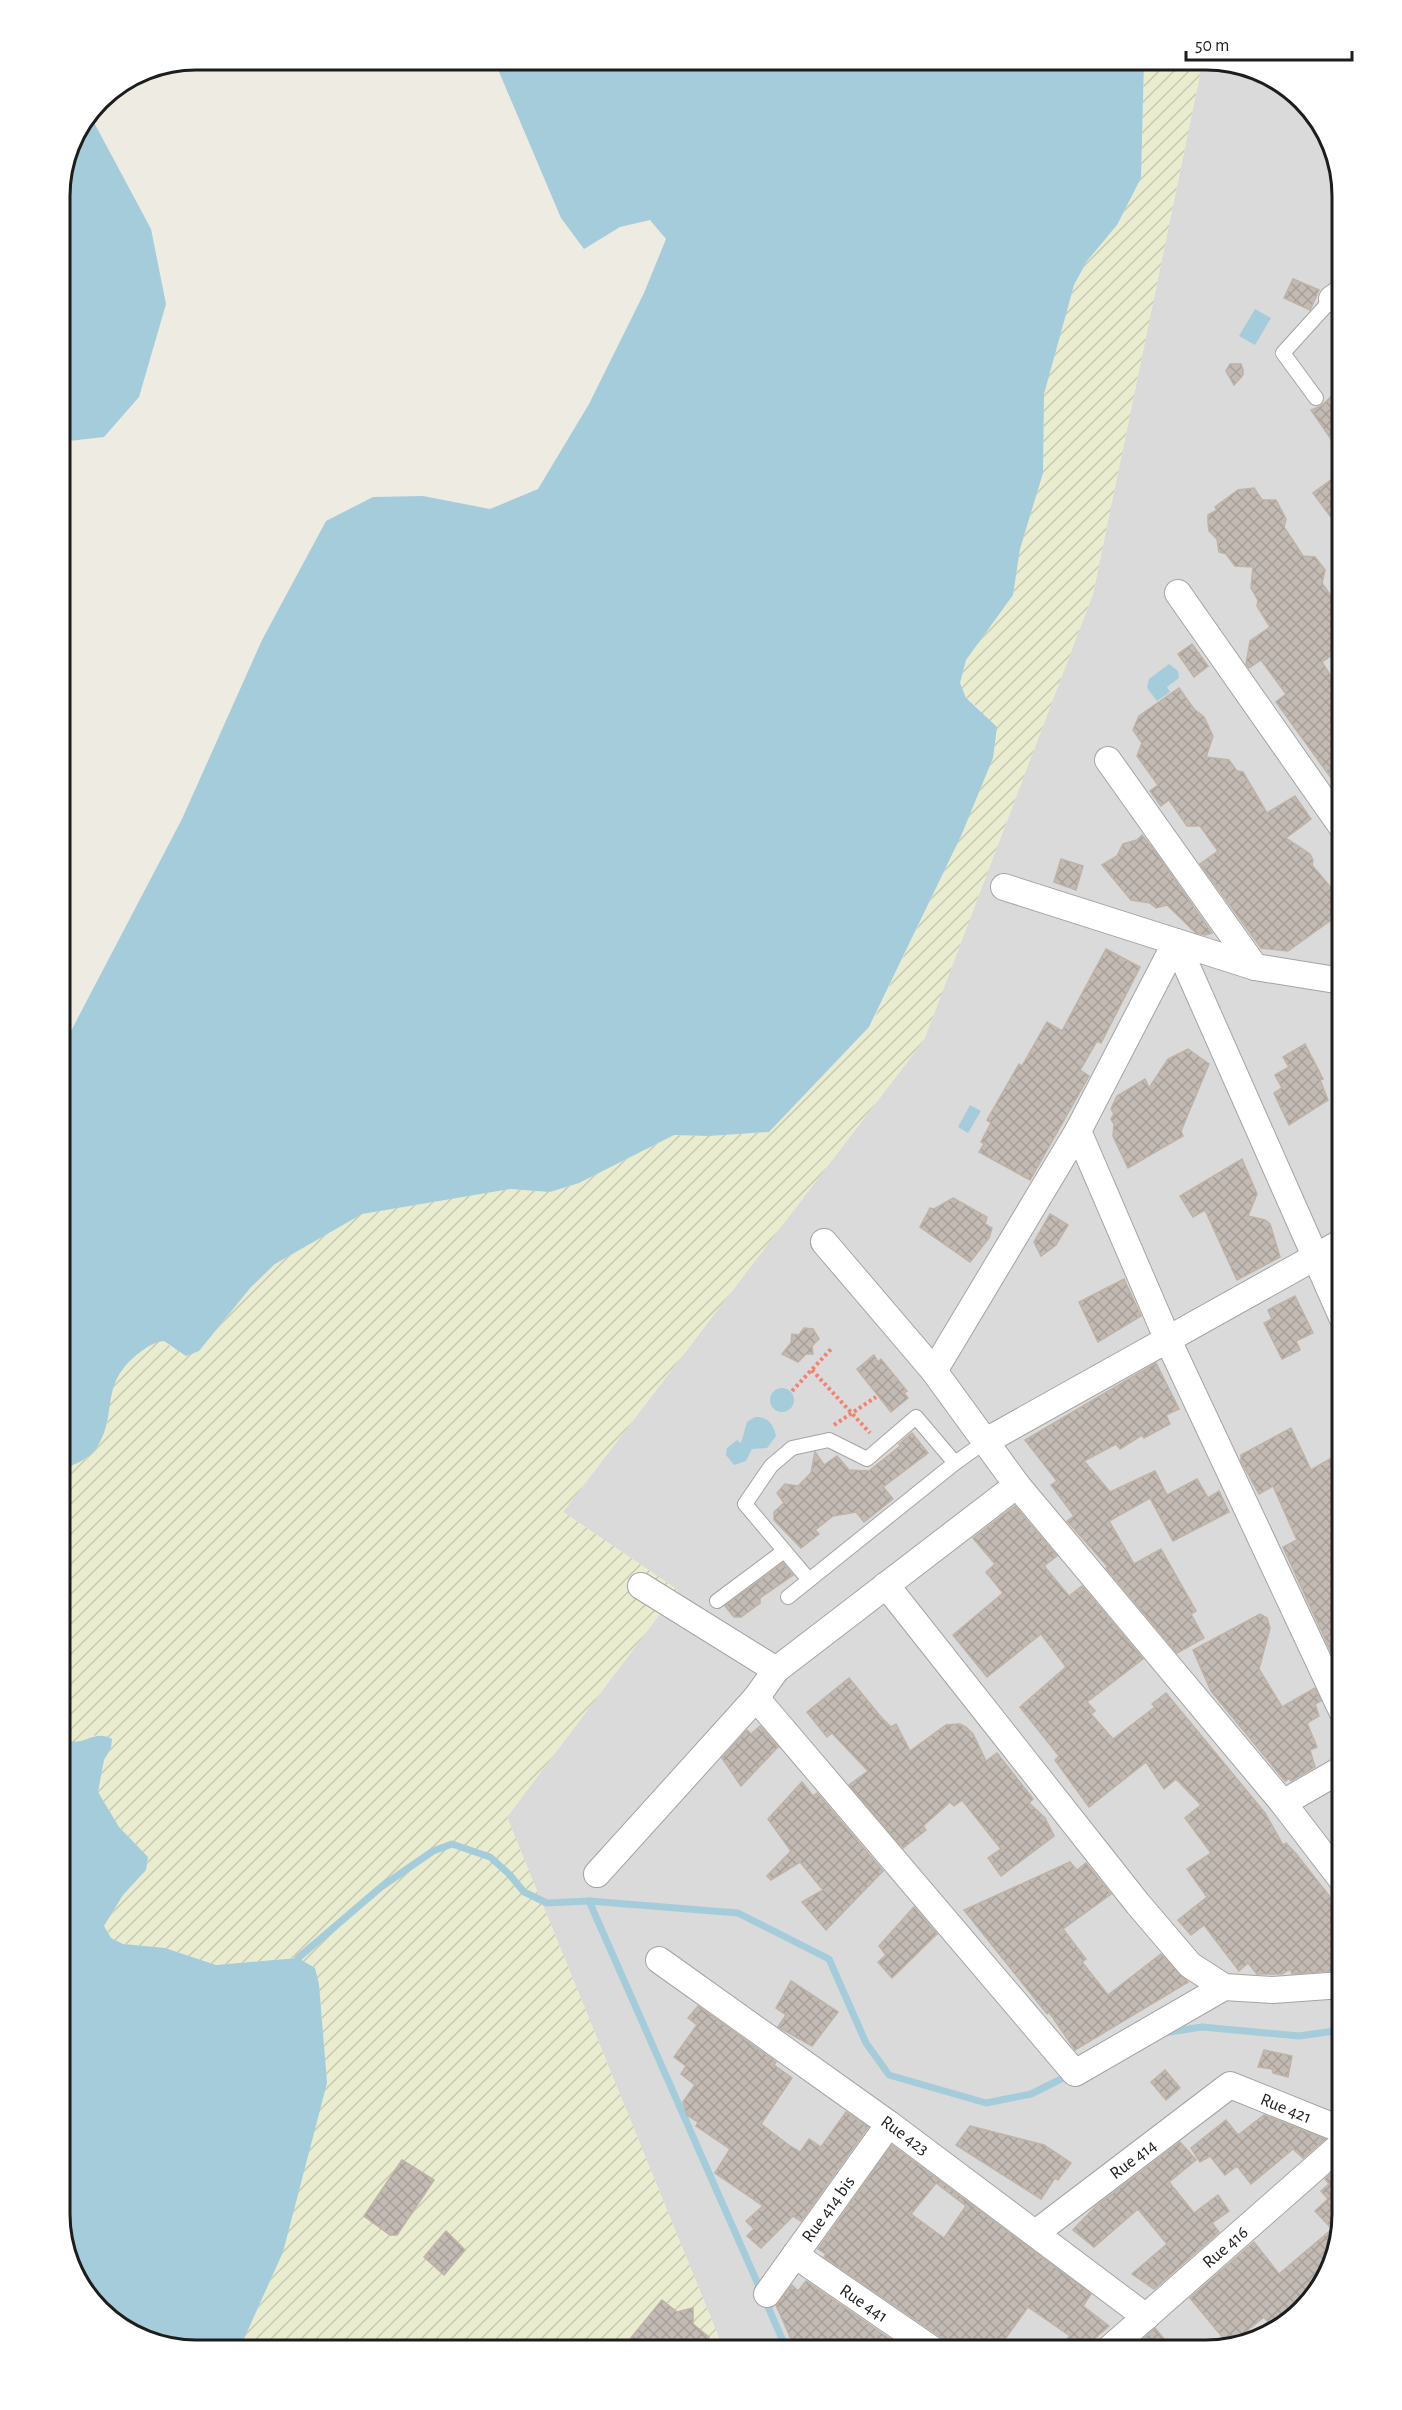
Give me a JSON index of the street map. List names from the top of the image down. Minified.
{"streets":{"street":["Rue 421","Rue 423","Rue 414","Rue 414 bis","Rue 416","Rue 441"]},"crossings":[["Rue 421","Rue 414"],["Rue 423","Rue 414"],["Rue 423","Rue 414 bis"],["Rue 423","Rue 416"],["Rue 414 bis","Rue 441"]],"scale_bar":"50 m"}
